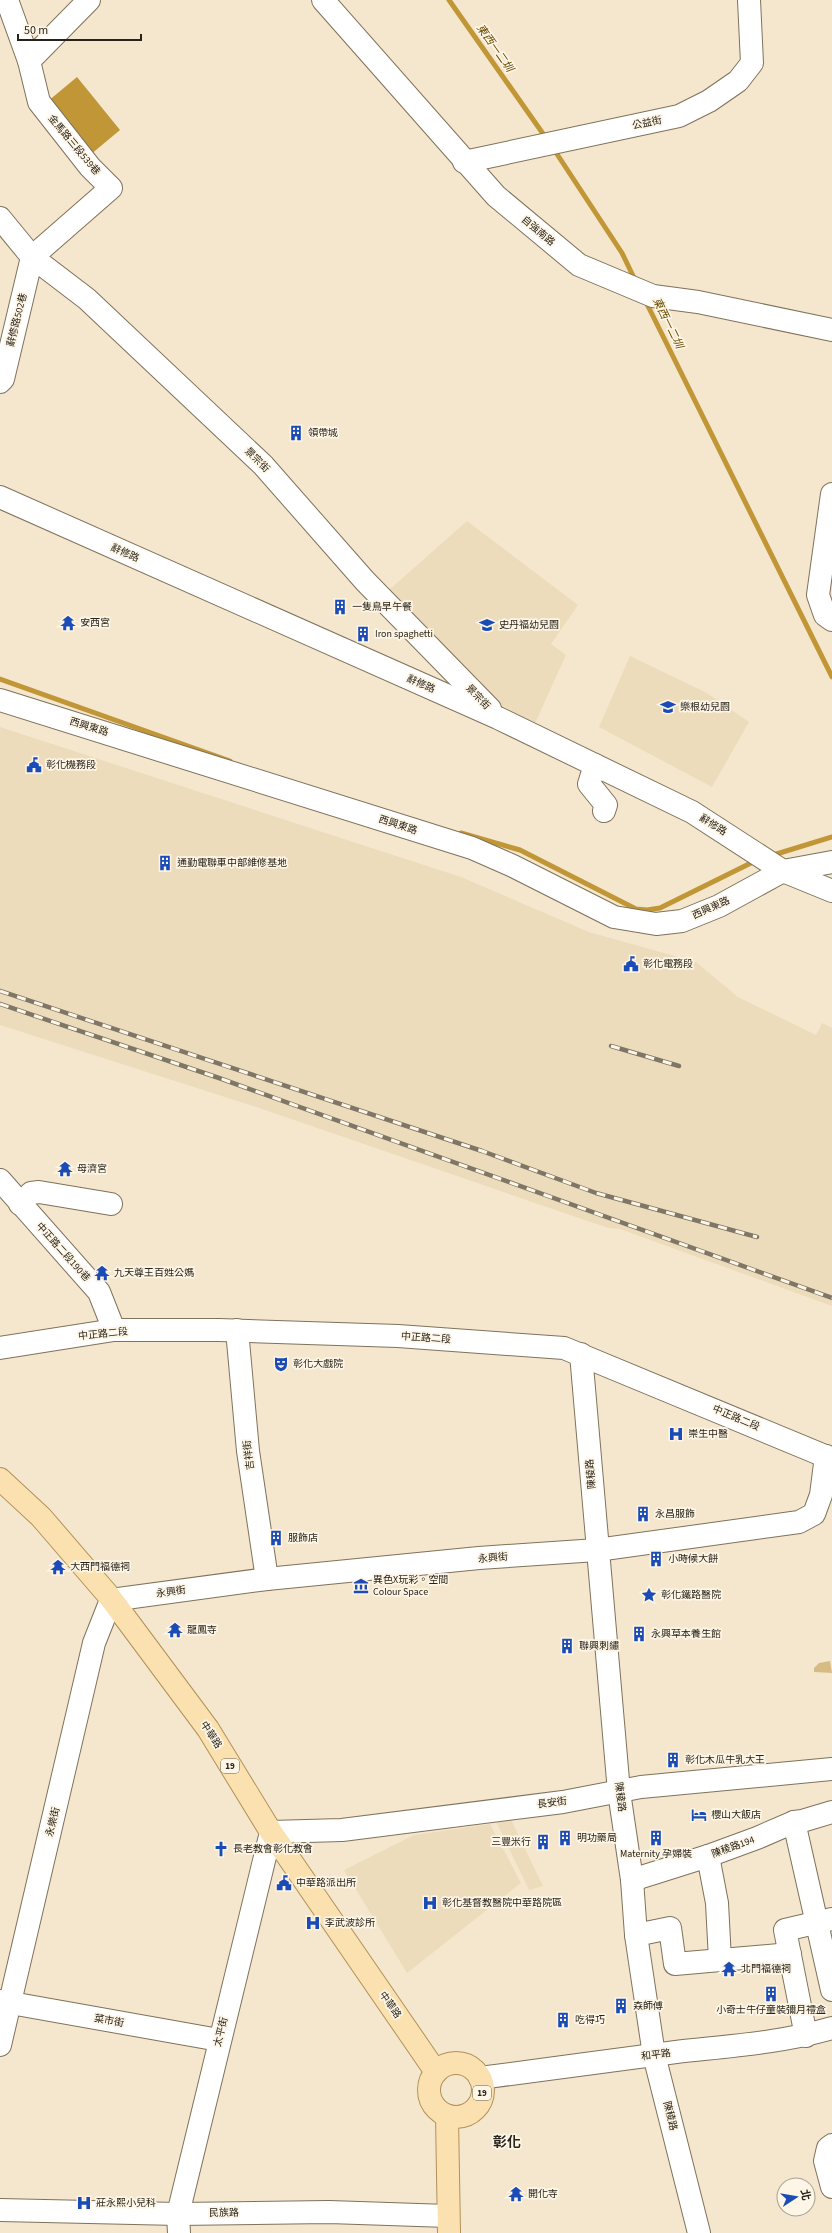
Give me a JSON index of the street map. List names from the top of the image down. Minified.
{"streets":{"main road":["中華路","19"],"street":["公益街","金馬路三段539巷","自強南路","辭修路502巷","景宗街","辭修路","西興東路","中正路二段190巷","中正路二段","吉祥街","陳稜路","永興街","長安街","永樂街","陳稜路194","菜市街","太平街","和平路","民族路"]},"crossings":[["公益街","自強南路"],["金馬路三段539巷","辭修路502巷"],["金馬路三段539巷","景宗街"],["辭修路502巷","景宗街"],["景宗街","辭修路"],["辭修路","西興東路"],["中正路二段190巷","中正路二段"],["中正路二段","吉祥街"],["中正路二段","陳稜路"],["中正路二段","永興街"],["吉祥街","永興街"],["陳稜路","永興街"],["陳稜路","長安街"],["陳稜路","陳稜路194"],["陳稜路","和平路"],["永興街","中華路"],["永興街","永樂街"],["中華路","19"],["中華路","長安街"],["中華路","永樂街"],["中華路","太平街"],["中華路","和平路"],["19","和平路"],["長安街","太平街"],["永樂街","菜市街"],["菜市街","太平街"],["太平街","民族路"]],"districts":["彰化"],"water":["東西一二圳"],"places":{"building":["領帶城","一隻鳥早午餐","Iron spaghetti","通勤電聯車中部維修基地","永昌服飾","服飾店","小時候大餅","永興草本養生館","聯興刺繡","彰化木瓜牛乳大王","明功藥局","Maternity 孕婦裝","三豐米行","小奇士牛仔童裝彌月禮盒","𡘙師傅","吃得巧"],"temple":["安西宮","母濟宮","九天尊王百姓公媽","大西門福德祠","龍鳳寺","北門福德祠","開化寺"],"school or university":["史丹福幼兒園","樂根幼兒園"],"public building":["彰化機務段","彰化電務段","中華路派出所"],"theatre":["彰化大戲院"],"hospital":["崇生中醫","彰化基督教醫院中華路院區","李武波診所","莊永熙小兒科"],"museum":["異色X玩彩。空間 Colour Space"],"place":["彰化鐵路醫院"],"hotel":["櫻山大飯店"],"church":["長老教會彰化教會"]},"scale_bar":"50 m","north":"right"}
